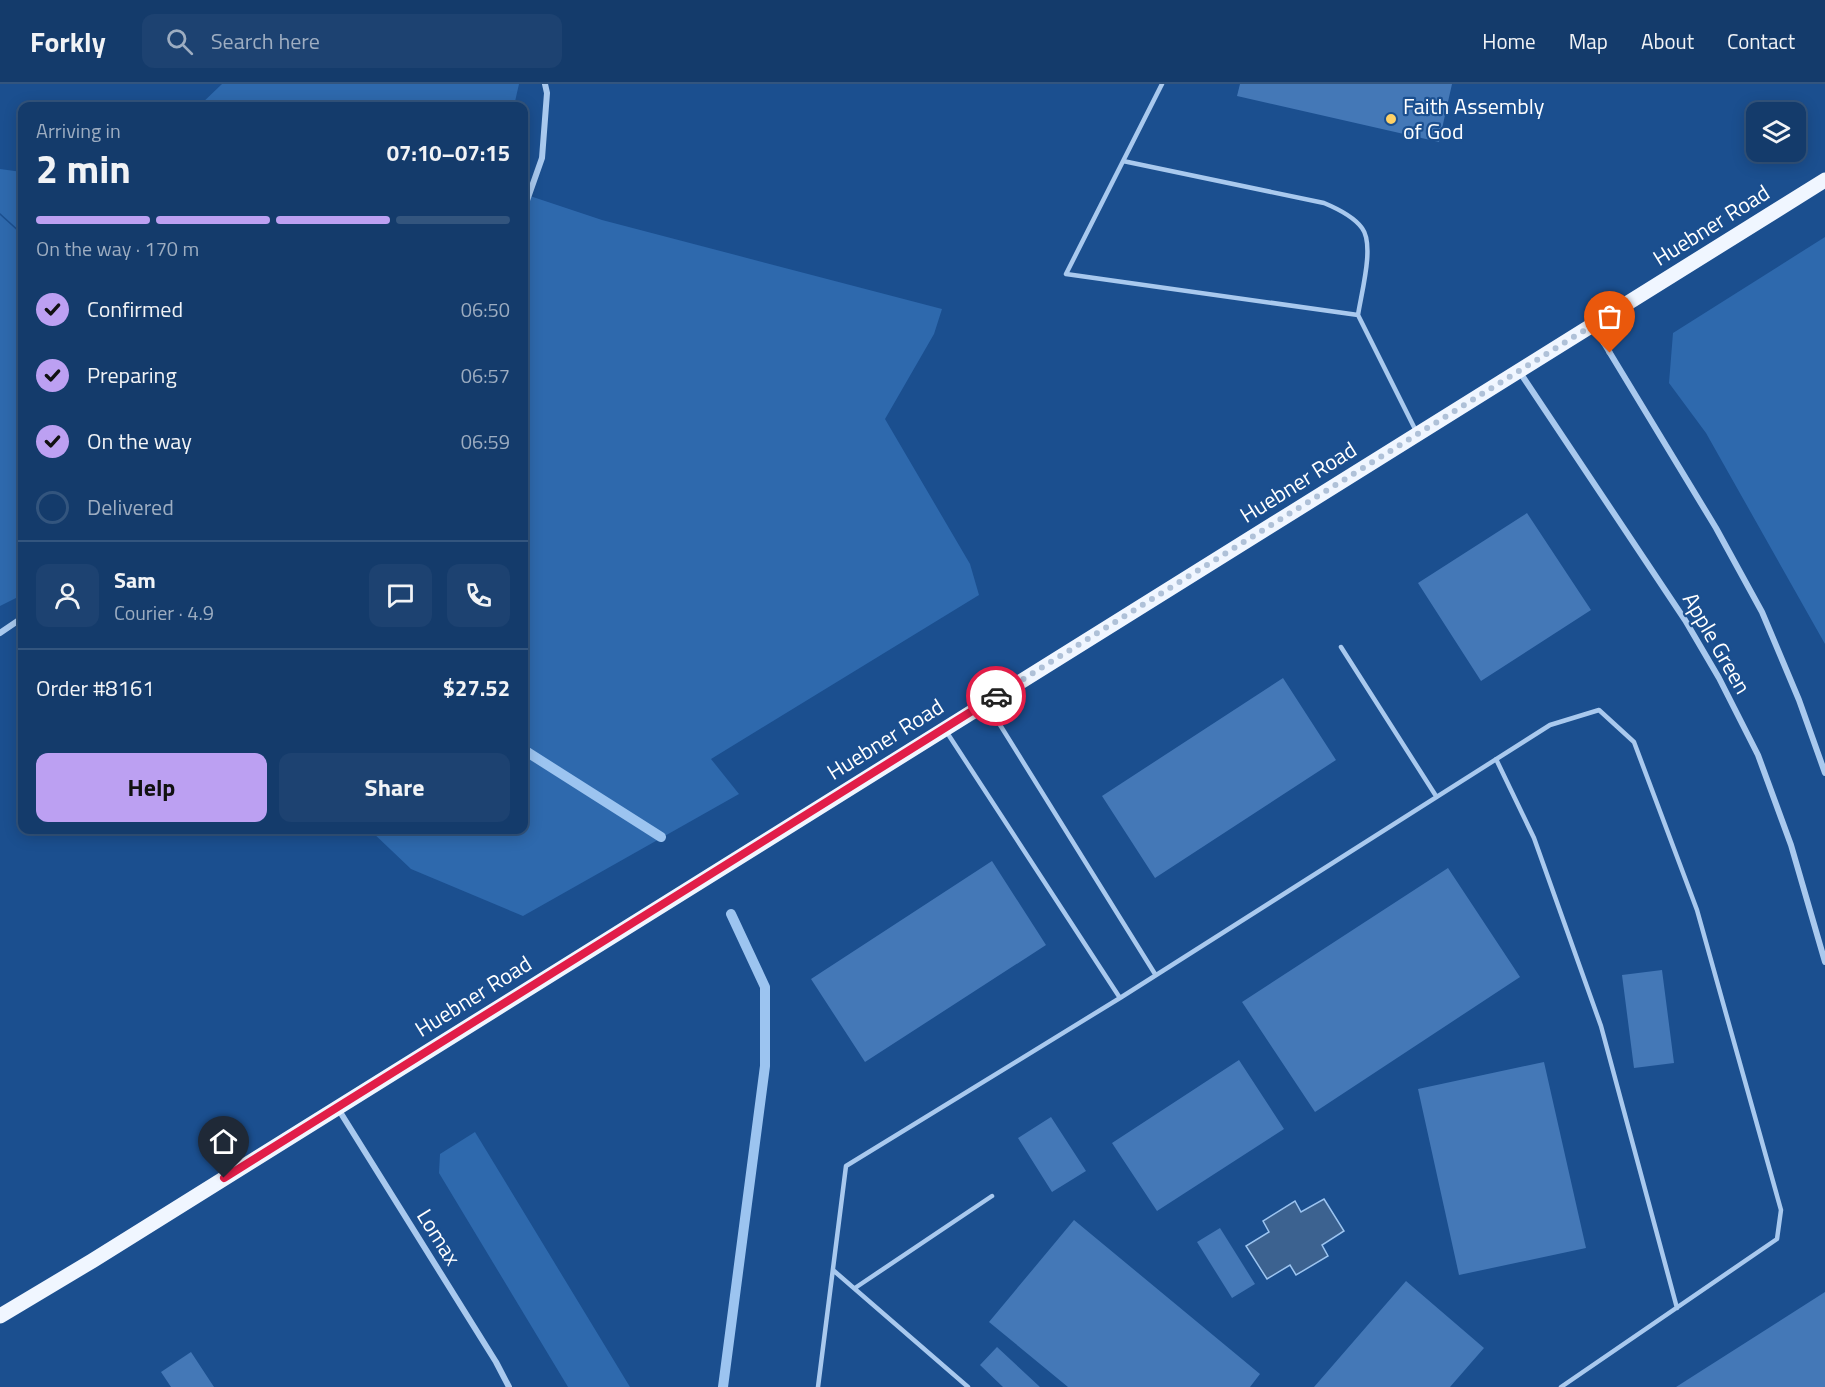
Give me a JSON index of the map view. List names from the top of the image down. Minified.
{"streets":{"main road":["Huebner Road"],"street":["Apple Green","Lomax"]},"crossings":[["Huebner Road","Apple Green"],["Huebner Road","Lomax"]],"places":["Faith Assembly of God"],"page":{"header":"Forkly","search":"Search here","nav":["Home","Map","About","Contact"],"heading":["2 min","Arriving in","07:10–07:15"],"panel":["Sam","Courier · 4.9","Order #8161","$27.52"],"bar":"On the way · 170 m","list":[["Confirmed","06:50"],["Preparing","06:57"],["On the way","06:59"],"Delivered"],"buttons":["Help","Share"]}}
